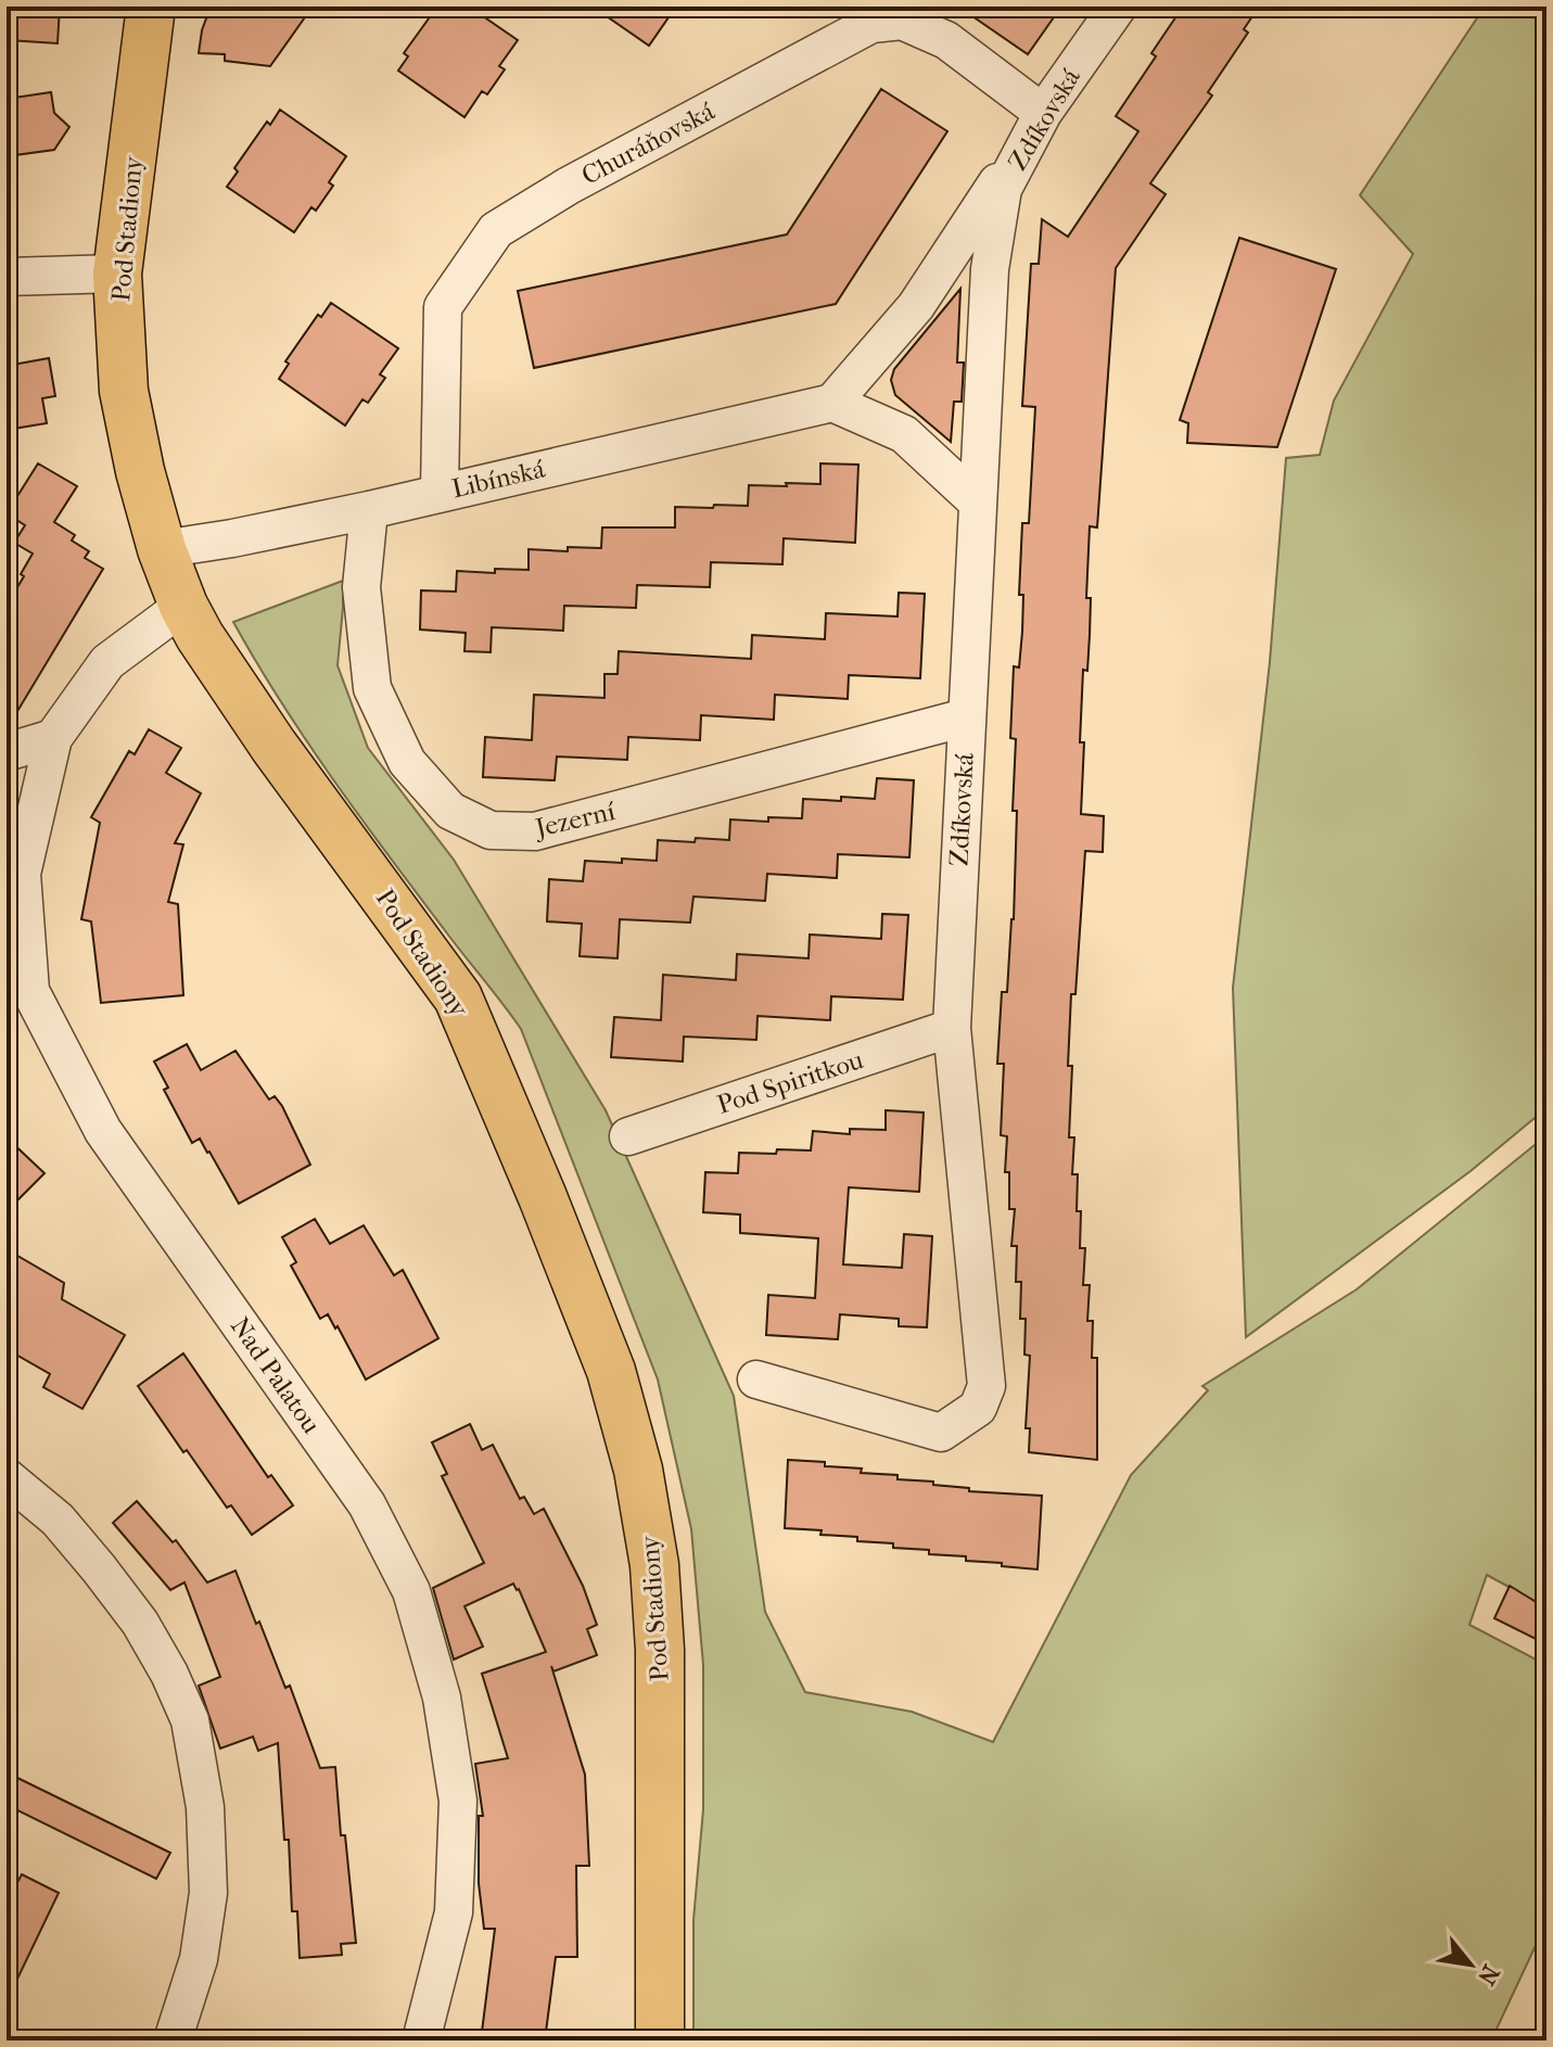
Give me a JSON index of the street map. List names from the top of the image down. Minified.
{"streets":{"main road":["Pod Stadiony"],"street":["Zdíkovská","Churáňovská","Libínská","Jezerní","Pod Spiritkou","Nad Palatou"]},"crossings":[["Zdíkovská","Churáňovská"],["Zdíkovská","Jezerní"],["Zdíkovská","Pod Spiritkou"],["Churáňovská","Libínská"],["Pod Stadiony","Libínská"],["Libínská","Jezerní"]],"north":"bottom right"}
